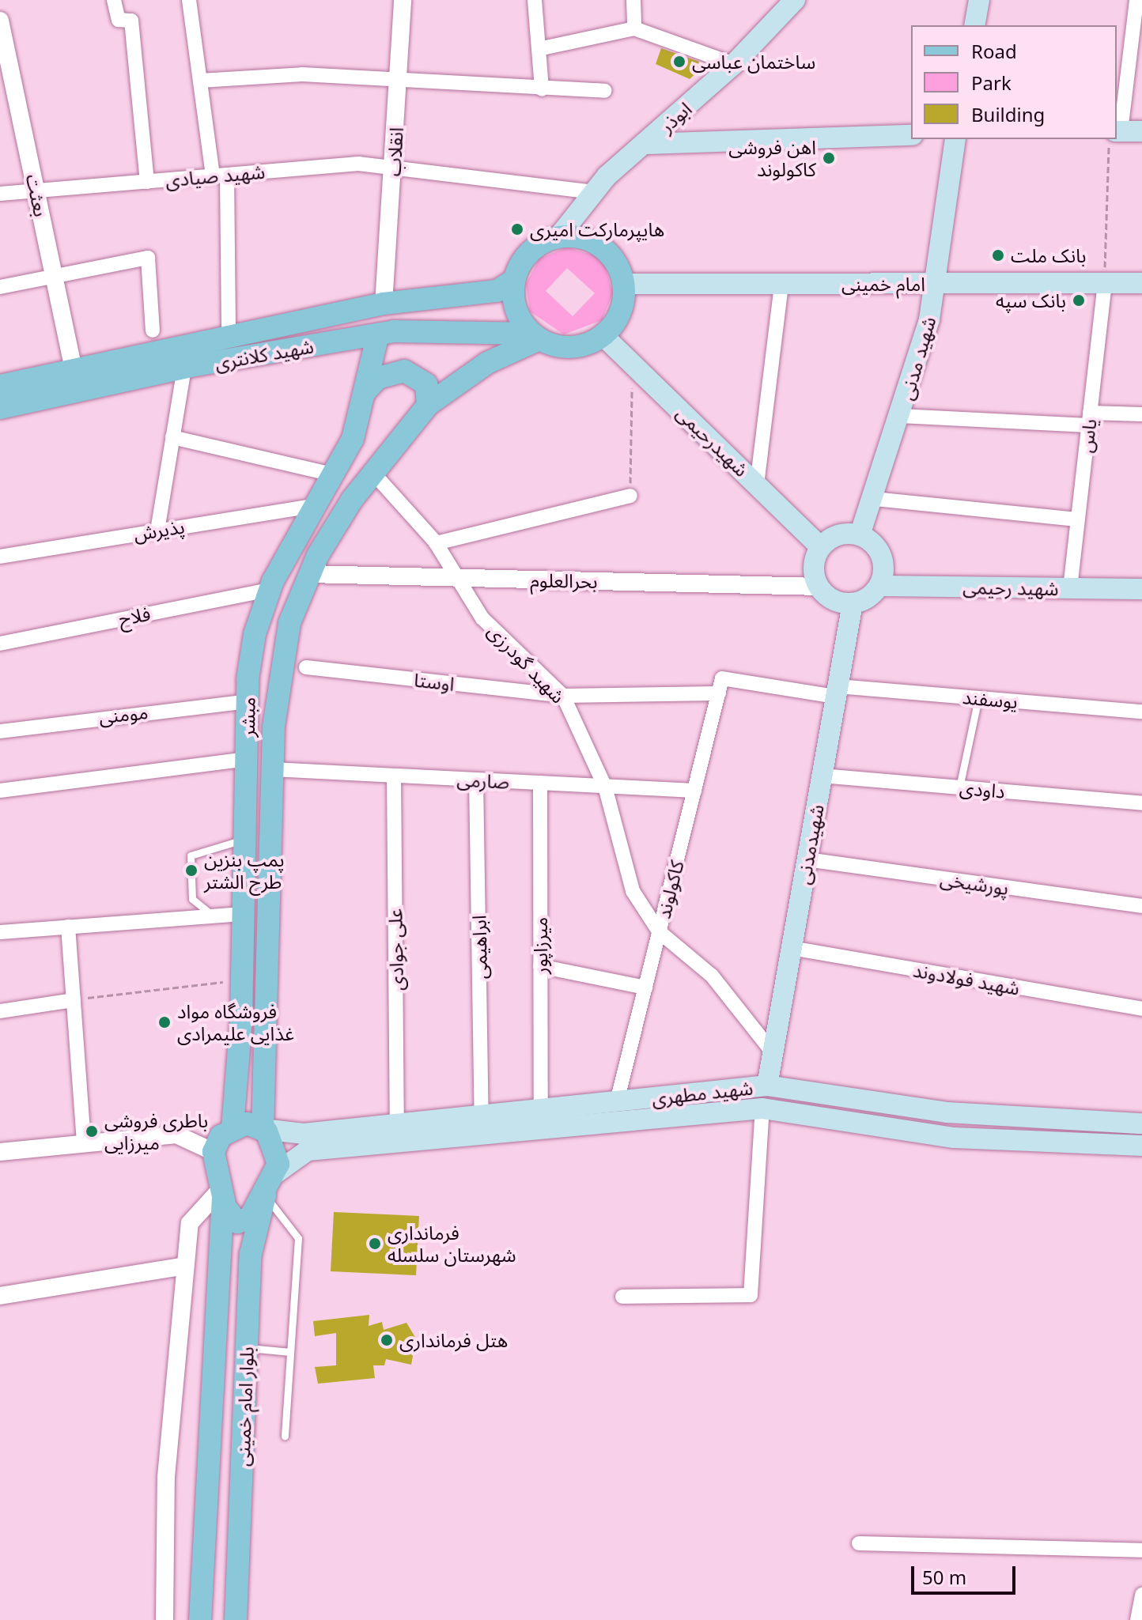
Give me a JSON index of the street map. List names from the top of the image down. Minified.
{"streets":{"main road":["ابوذر","امام خمینی","شهید کلانتری","شهید مدنی","شهیدرحیمی","شهید رحیمی","مبشر","شهیدمدنی","شهید مطهری","بلوار امام خمینی"],"street":["انقلاب","شهید صیادی","بعثت","یاس","پذیرش","بحرالعلوم","فلاح","شهید گودرزی","اوستا","یوسفند","مومنی","صارمی","داودی","پورشیخی","کاکولوند","میرزاپور","ابراهیمی","علی جوادی","شهید فولادوند"]},"crossings":[["ابوذر","شهید صیادی"],["ابوذر","امام خمینی"],["ابوذر","شهید کلانتری"],["ابوذر","شهیدرحیمی"],["انقلاب","شهید صیادی"],["انقلاب","شهید کلانتری"],["شهید صیادی","بعثت"],["بعثت","شهید کلانتری"],["امام خمینی","شهید کلانتری"],["امام خمینی","شهید مدنی"],["امام خمینی","یاس"],["امام خمینی","شهیدرحیمی"],["شهید کلانتری","شهیدرحیمی"],["شهید کلانتری","مبشر"],["شهید مدنی","شهیدرحیمی"],["شهید مدنی","بحرالعلوم"],["شهید مدنی","شهید رحیمی"],["شهید مدنی","شهیدمدنی"],["یاس","شهید رحیمی"],["شهیدرحیمی","بحرالعلوم"],["شهیدرحیمی","شهید رحیمی"],["شهیدرحیمی","شهیدمدنی"],["پذیرش","مبشر"],["بحرالعلوم","شهید رحیمی"],["بحرالعلوم","شهید گودرزی"],["بحرالعلوم","شهیدمدنی"],["شهید رحیمی","شهیدمدنی"],["فلاح","مبشر"],["شهید گودرزی","اوستا"],["شهید گودرزی","صارمی"],["شهید گودرزی","شهیدمدنی"],["شهید گودرزی","کاکولوند"],["اوستا","کاکولوند"],["یوسفند","شهیدمدنی"],["یوسفند","کاکولوند"],["مومنی","مبشر"],["صارمی","کاکولوند"],["صارمی","میرزاپور"],["صارمی","ابراهیمی"],["صارمی","علی جوادی"],["داودی","شهیدمدنی"],["شهیدمدنی","پورشیخی"],["شهیدمدنی","شهید فولادوند"],["شهیدمدنی","شهید مطهری"],["کاکولوند","شهید مطهری"],["میرزاپور","شهید مطهری"],["ابراهیمی","شهید مطهری"],["علی جوادی","شهید مطهری"]],"places":["ساختمان عباسی","اهن فروشی کاکولوند","هایپرمارکت امیری","بانک ملت","بانک سپه","پمپ بنزین طرح الشتر","فروشگاه مواد غذایی علیمرادی","باطری فروشی میرزایی","فرمانداری شهرستان سلسله","هتل فرمانداری"],"legend":["Road","Park","Building"],"scale_bar":"50 m"}
